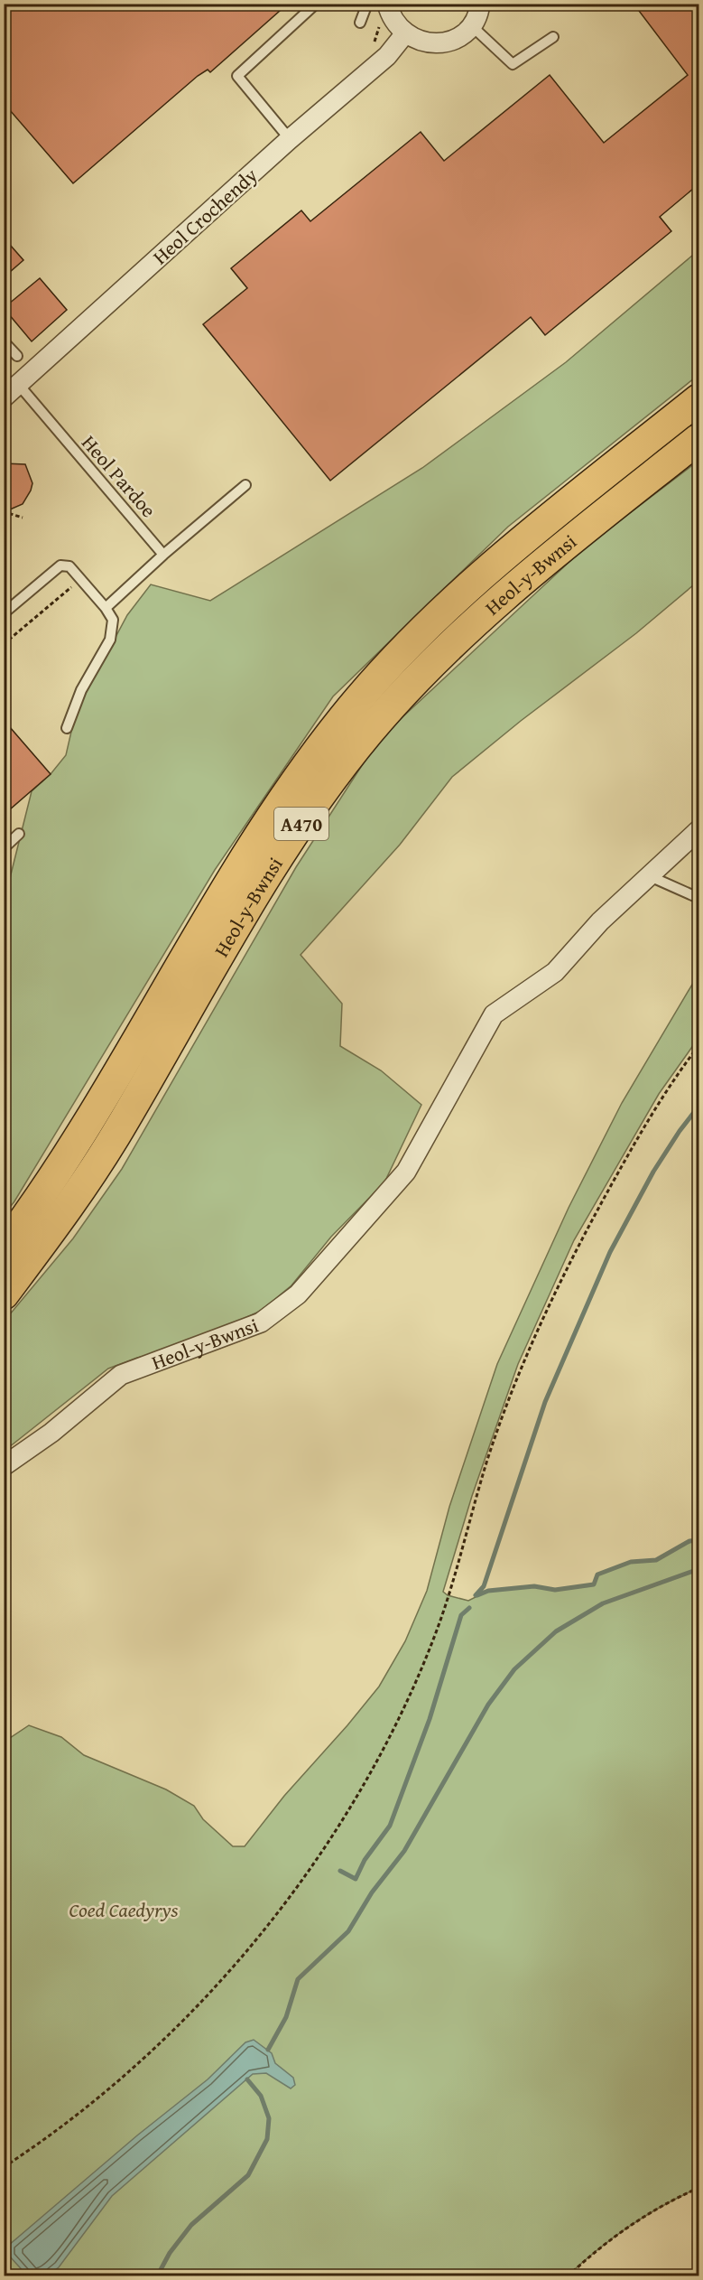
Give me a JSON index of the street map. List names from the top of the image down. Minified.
{"streets":{"highway":["Heol-y-Bwnsi","A470"],"street":["Heol Crochendy"],"lane":["Heol Pardoe"]},"crossings":[["Heol Crochendy","Heol Pardoe"]],"parks":["Coed Caedyrys"]}
